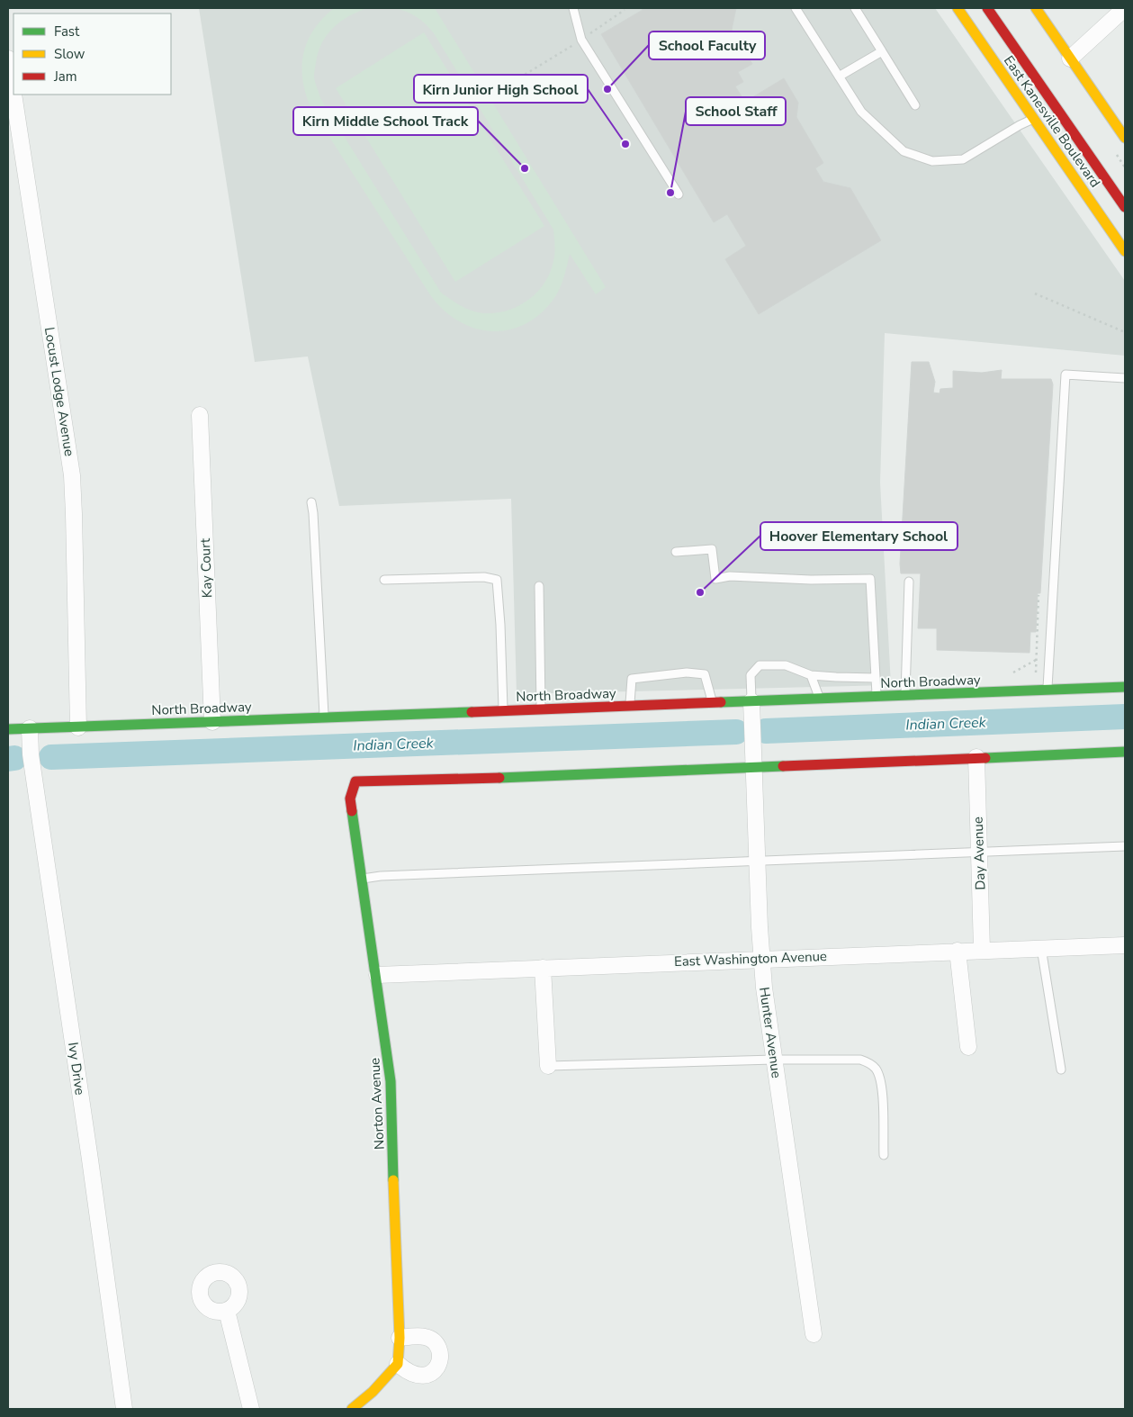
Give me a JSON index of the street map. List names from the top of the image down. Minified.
{"streets":{"main road":["East Kanesville Boulevard","North Broadway","Norton Avenue"],"street":["Locust Lodge Avenue","Kay Court","Day Avenue","East Washington Avenue","Hunter Avenue","Ivy Drive"]},"crossings":[["Locust Lodge Avenue","North Broadway"],["Kay Court","North Broadway"],["North Broadway","Hunter Avenue"],["North Broadway","Ivy Drive"],["Day Avenue","East Washington Avenue"],["East Washington Avenue","Hunter Avenue"],["East Washington Avenue","Norton Avenue"],["Hunter Avenue","Norton Avenue"]],"water":["Indian Creek"],"places":["School Faculty","Kirn Junior High School","Kirn Middle School Track","School Staff","Hoover Elementary School"],"legend":["Fast","Slow","Jam"]}
